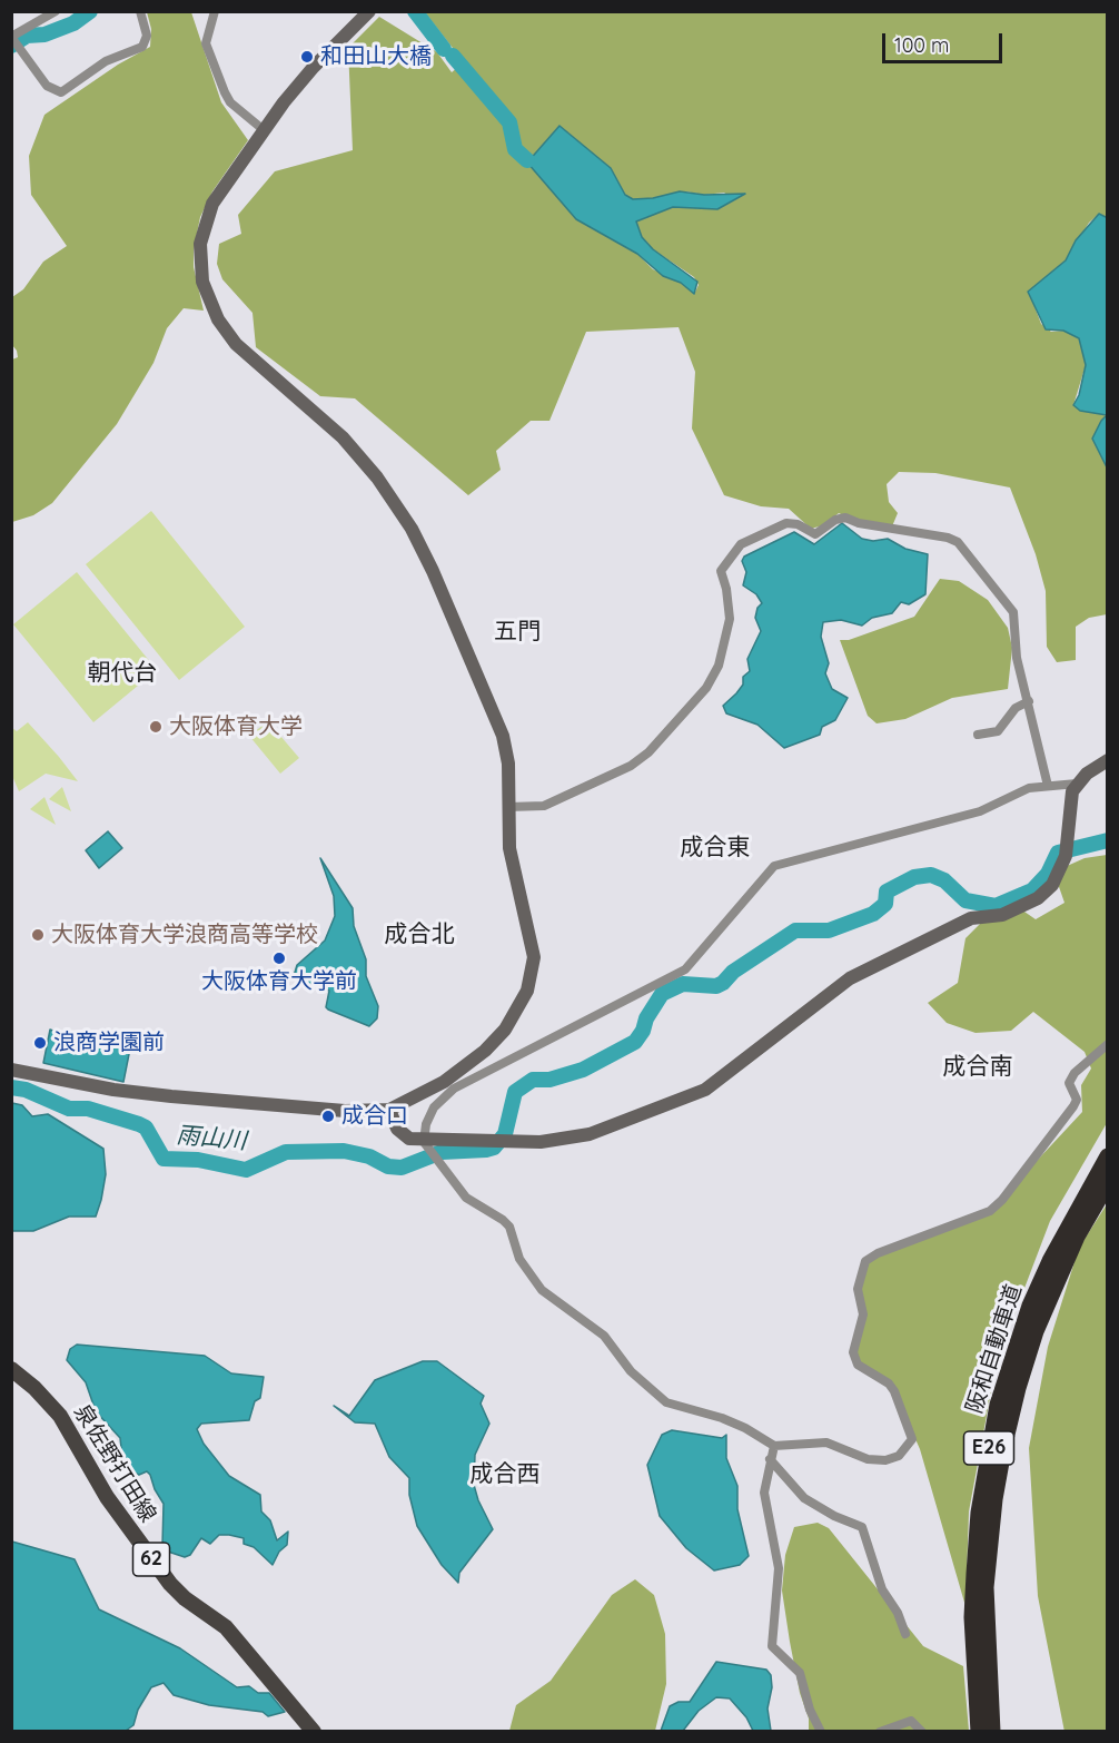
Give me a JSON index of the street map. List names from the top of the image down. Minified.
{"streets":{"highway":["阪和自動車道","E26"],"main road":["泉佐野打田線","62"]},"districts":["五門","朝代台","成合東","成合北","成合南","成合西"],"water":["雨山川"],"places":["和田山大橋","大阪体育大学","大阪体育大学浪商高等学校","大阪体育大学前","浪商学園前","成合口"],"scale_bar":"100 m"}
